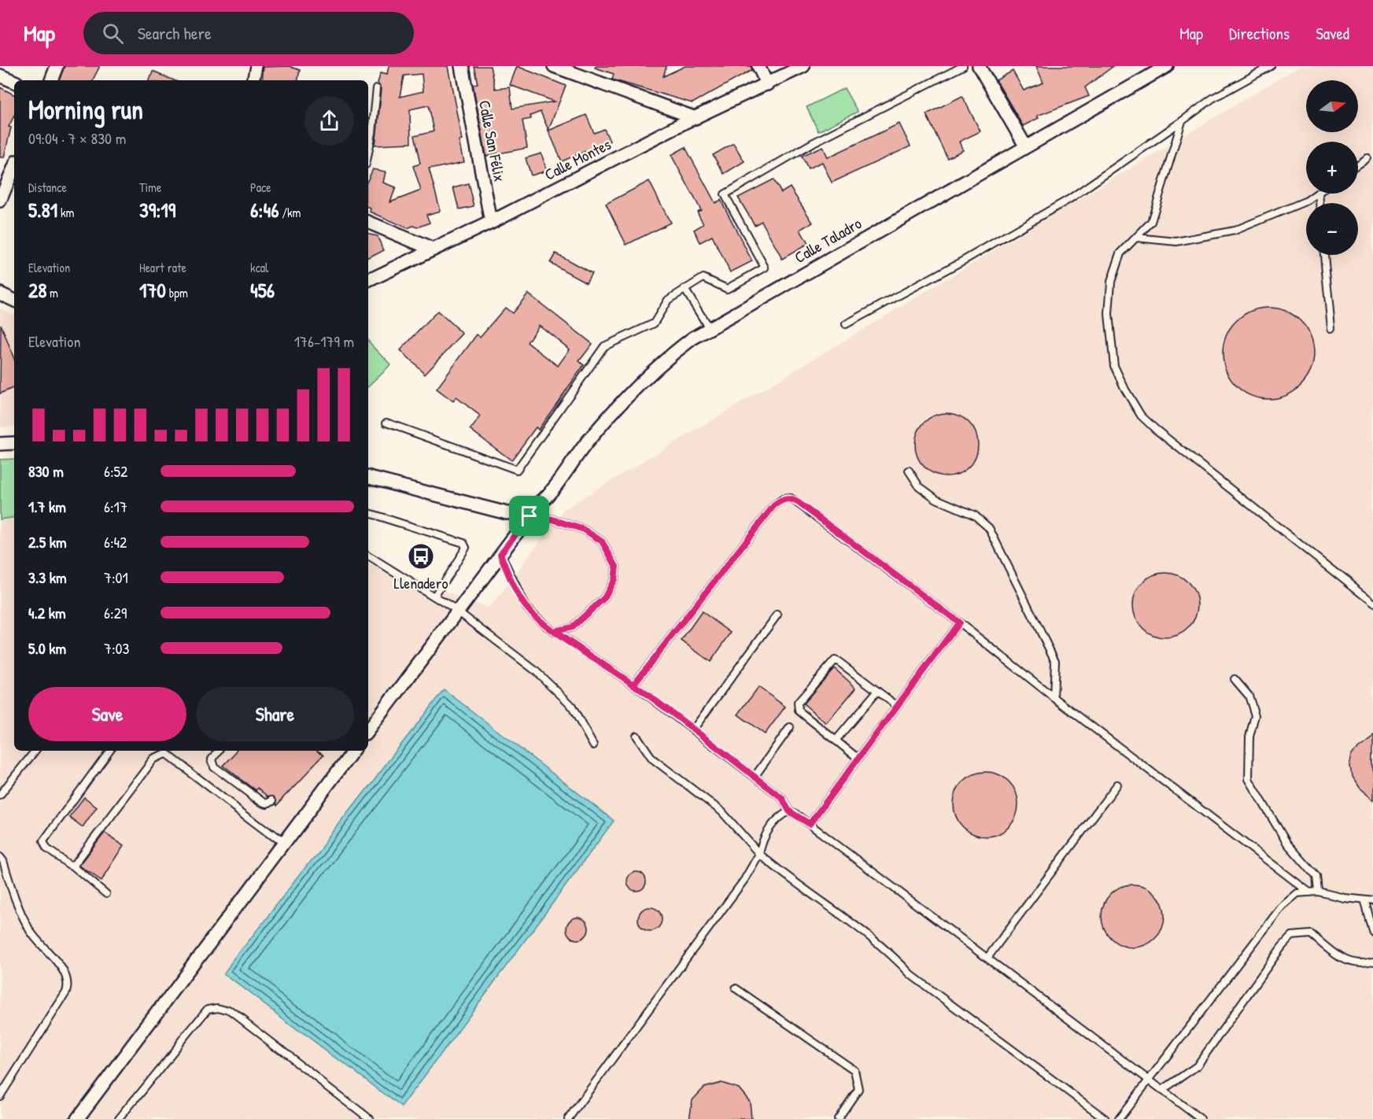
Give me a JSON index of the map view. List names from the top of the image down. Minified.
{"streets":{"street":["Calle San Félix","Calle Montes","Calle Taladro"]},"crossings":[["Calle San Félix","Calle Montes"]],"places":{"bus stop":["Llenadero"]},"north":"right","page":{"header":"Map","search":"Search here","nav":["Map","Directions","Saved"],"map_buttons":["+","−"],"heading":["Morning run","09:04 · 7 × 830 m"],"stats":[["Distance","5.81 km"],["Time","39:19"],["Pace","6:46 /km"],["Elevation","28 m"],["Heart rate","170 bpm"],["kcal","456"]],"chart":["Elevation","176–179 m"],"list":[{"name":"830 m","note":"6:52"},{"name":"1.7 km","note":"6:17"},{"name":"2.5 km","note":"6:42"},{"name":"3.3 km","note":"7:01"},{"name":"4.2 km","note":"6:29"},{"name":"5.0 km","note":"7:03"}],"buttons":["Save","Share"]}}
